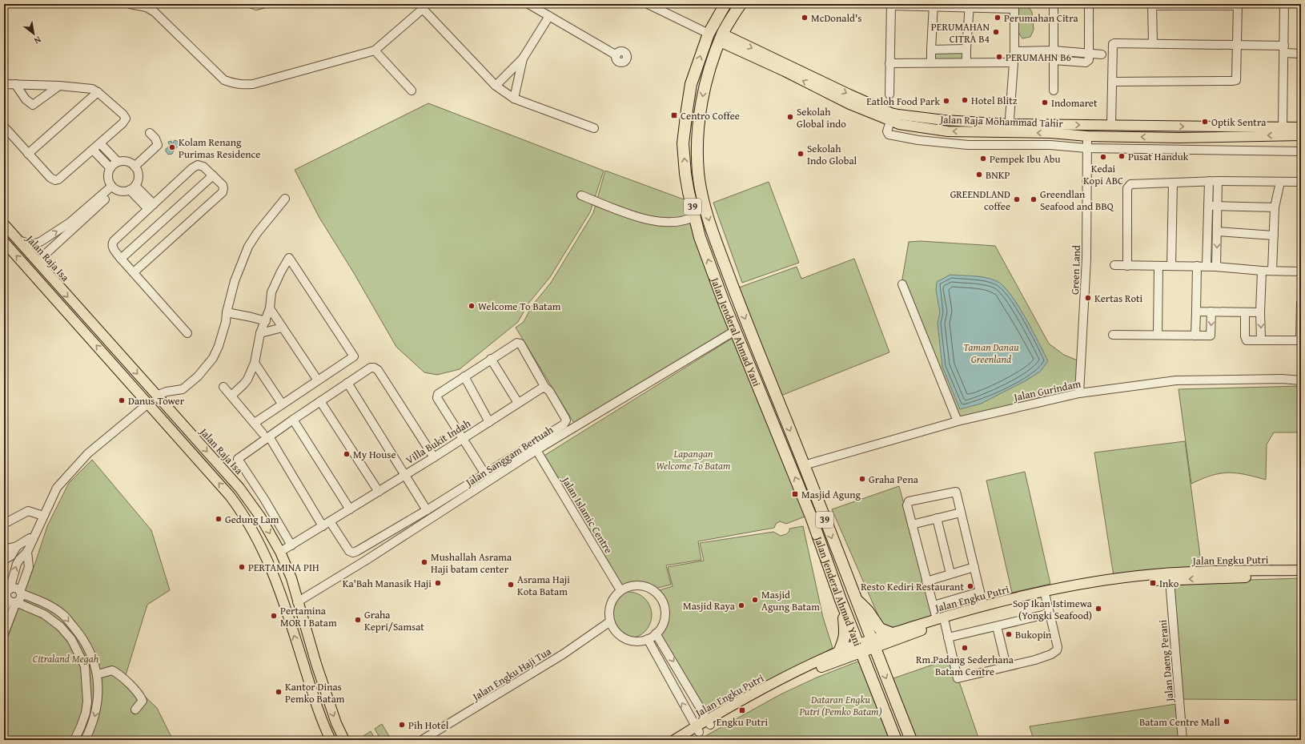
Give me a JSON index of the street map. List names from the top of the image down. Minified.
{"streets":{"highway":["39","Jalan Jenderal Ahmad Yani"],"main road":["Jalan Raja Mohammad Tahir","Jalan Raja Isa","Jalan Engku Putri"],"street":["Green Land","Jalan Gurindam","Villa Bukit Indah","Jalan Sanggam Bertuah","Jalan Islamic Centre","Jalan Daeng Perani","Jalan Engku Haji Tua"]},"crossings":[["Jalan Raja Mohammad Tahir","Green Land"],["Jalan Raja Mohammad Tahir","Jalan Jenderal Ahmad Yani"],["39","Jalan Jenderal Ahmad Yani"],["39","Jalan Engku Putri"],["Jalan Raja Isa","Villa Bukit Indah"],["Jalan Raja Isa","Jalan Sanggam Bertuah"],["Green Land","Jalan Gurindam"],["Jalan Jenderal Ahmad Yani","Jalan Gurindam"],["Jalan Jenderal Ahmad Yani","Jalan Sanggam Bertuah"],["Jalan Jenderal Ahmad Yani","Jalan Engku Putri"],["Jalan Sanggam Bertuah","Jalan Islamic Centre"],["Jalan Islamic Centre","Jalan Engku Haji Tua"],["Jalan Engku Putri","Jalan Daeng Perani"]],"parks":["Taman Danau Greenland","Lapangan Welcome To Batam","Citraland Megah","Dataran Engku Putri (Pemko Batam)"],"places":{"other":["McDonald's","Perumahan Citra","PERUMAHAN CITRA B4","PERUMAHN B6","Hotel Blitz","Eatloh Food Park","Indomaret","Sekolah Global indo","Optik Sentra","Kolam Renang Purimas Residence","Sekolah Indo Global","Pusat Handuk","Kedai Kopi ABC","Pempek Ibu Abu","BNKP","GREENDLAND coffee","Greendlan Seafood and BBQ","Kertas Roti","Welcome To Batam","Danus Tower","My House","Graha Pena","Gedung Lam","Mushallah Asrama Haji batam center","PERTAMINA PIH","Ka'Bah Manasik Haji","Asrama Haji Kota Batam","Resto Kediri Restaurant","Masjid Agung Batam","Masjid Raya","Sop Ikan Istimewa (Yongki Seafood)","Pertamina MOR I Batam","Graha Kepri/Samsat","Bukopin","Rm.Padang Sederhana Batam Centre","Kantor Dinas Pemko Batam","Batam Centre Mall","Pih Hotel"],"transit":["Centro Coffee","Masjid Agung","Inko","Engku Putri"]},"north":"bottom right"}
